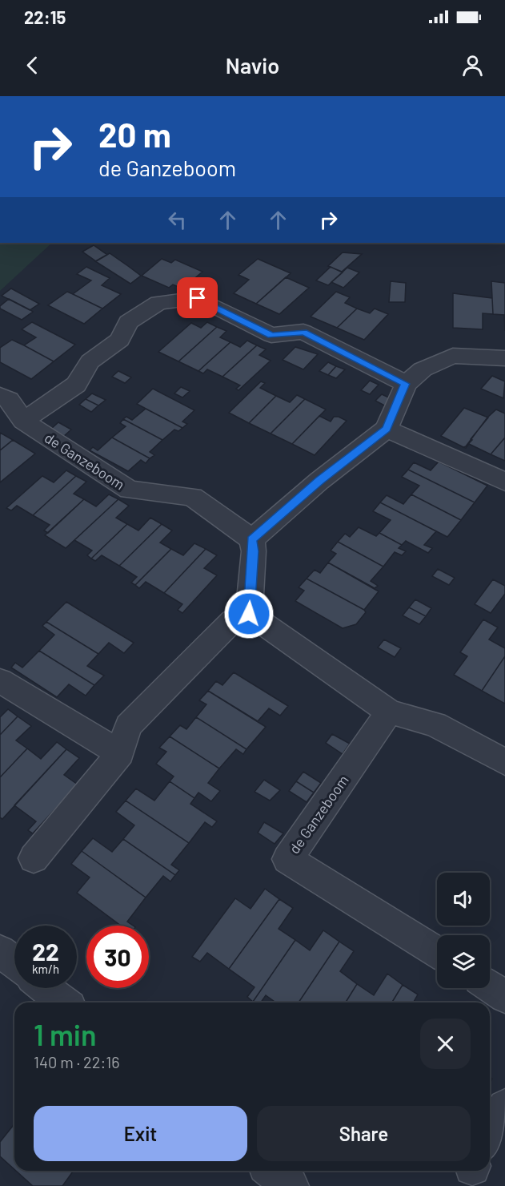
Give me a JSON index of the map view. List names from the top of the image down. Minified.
{"streets":{"street":["de Ganzeboom"]},"page":{"status":"22:15","header":"Navio","turn":["20 m","de Ganzeboom"],"speed":"22 km/h","limit":"30","heading":["1 min","140 m · 22:16"],"buttons":["Exit","Share"]}}
